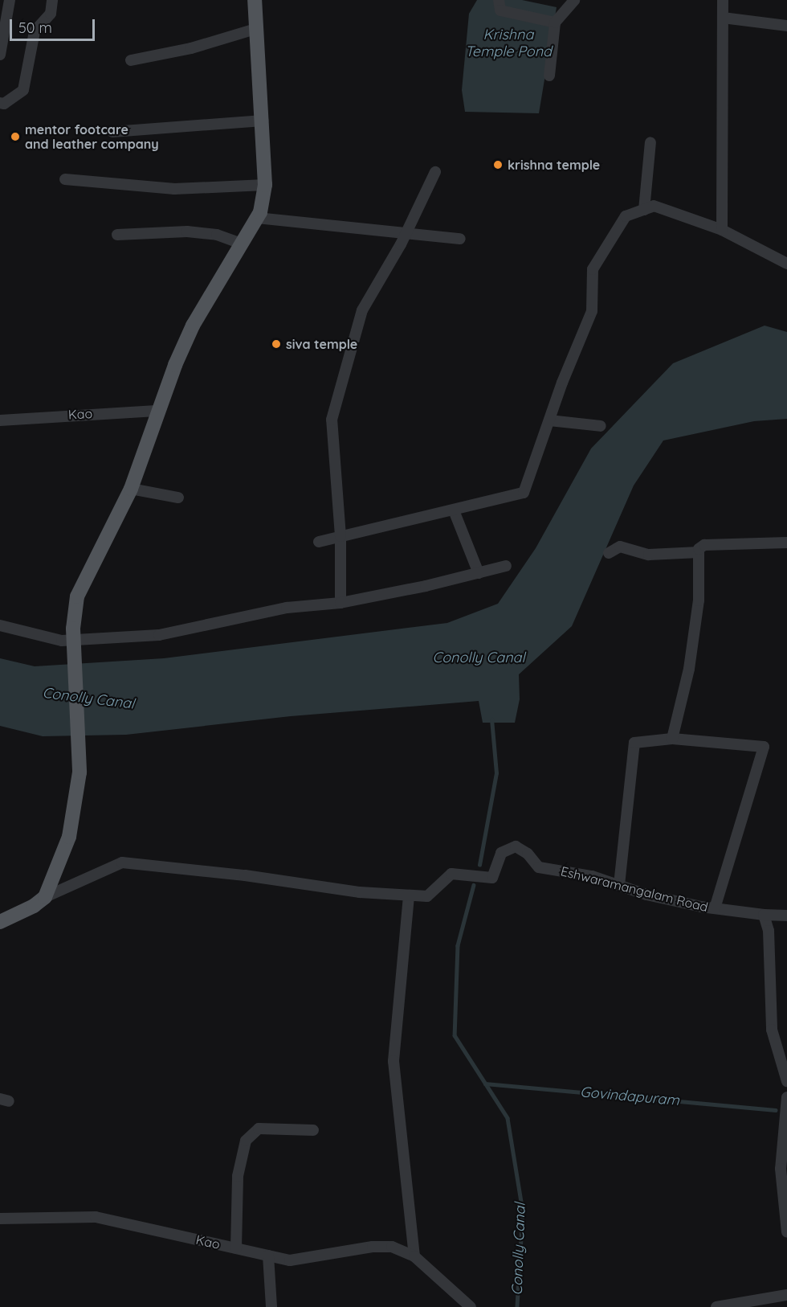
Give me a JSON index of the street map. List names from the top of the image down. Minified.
{"streets":{"street":["Kao","Eshwaramangalam Road"]},"water":["Krishna Temple Pond","Conolly Canal","Govindapuram"],"places":["mentor footcare and leather company","krishna temple","siva temple"],"scale_bar":"50 m"}
